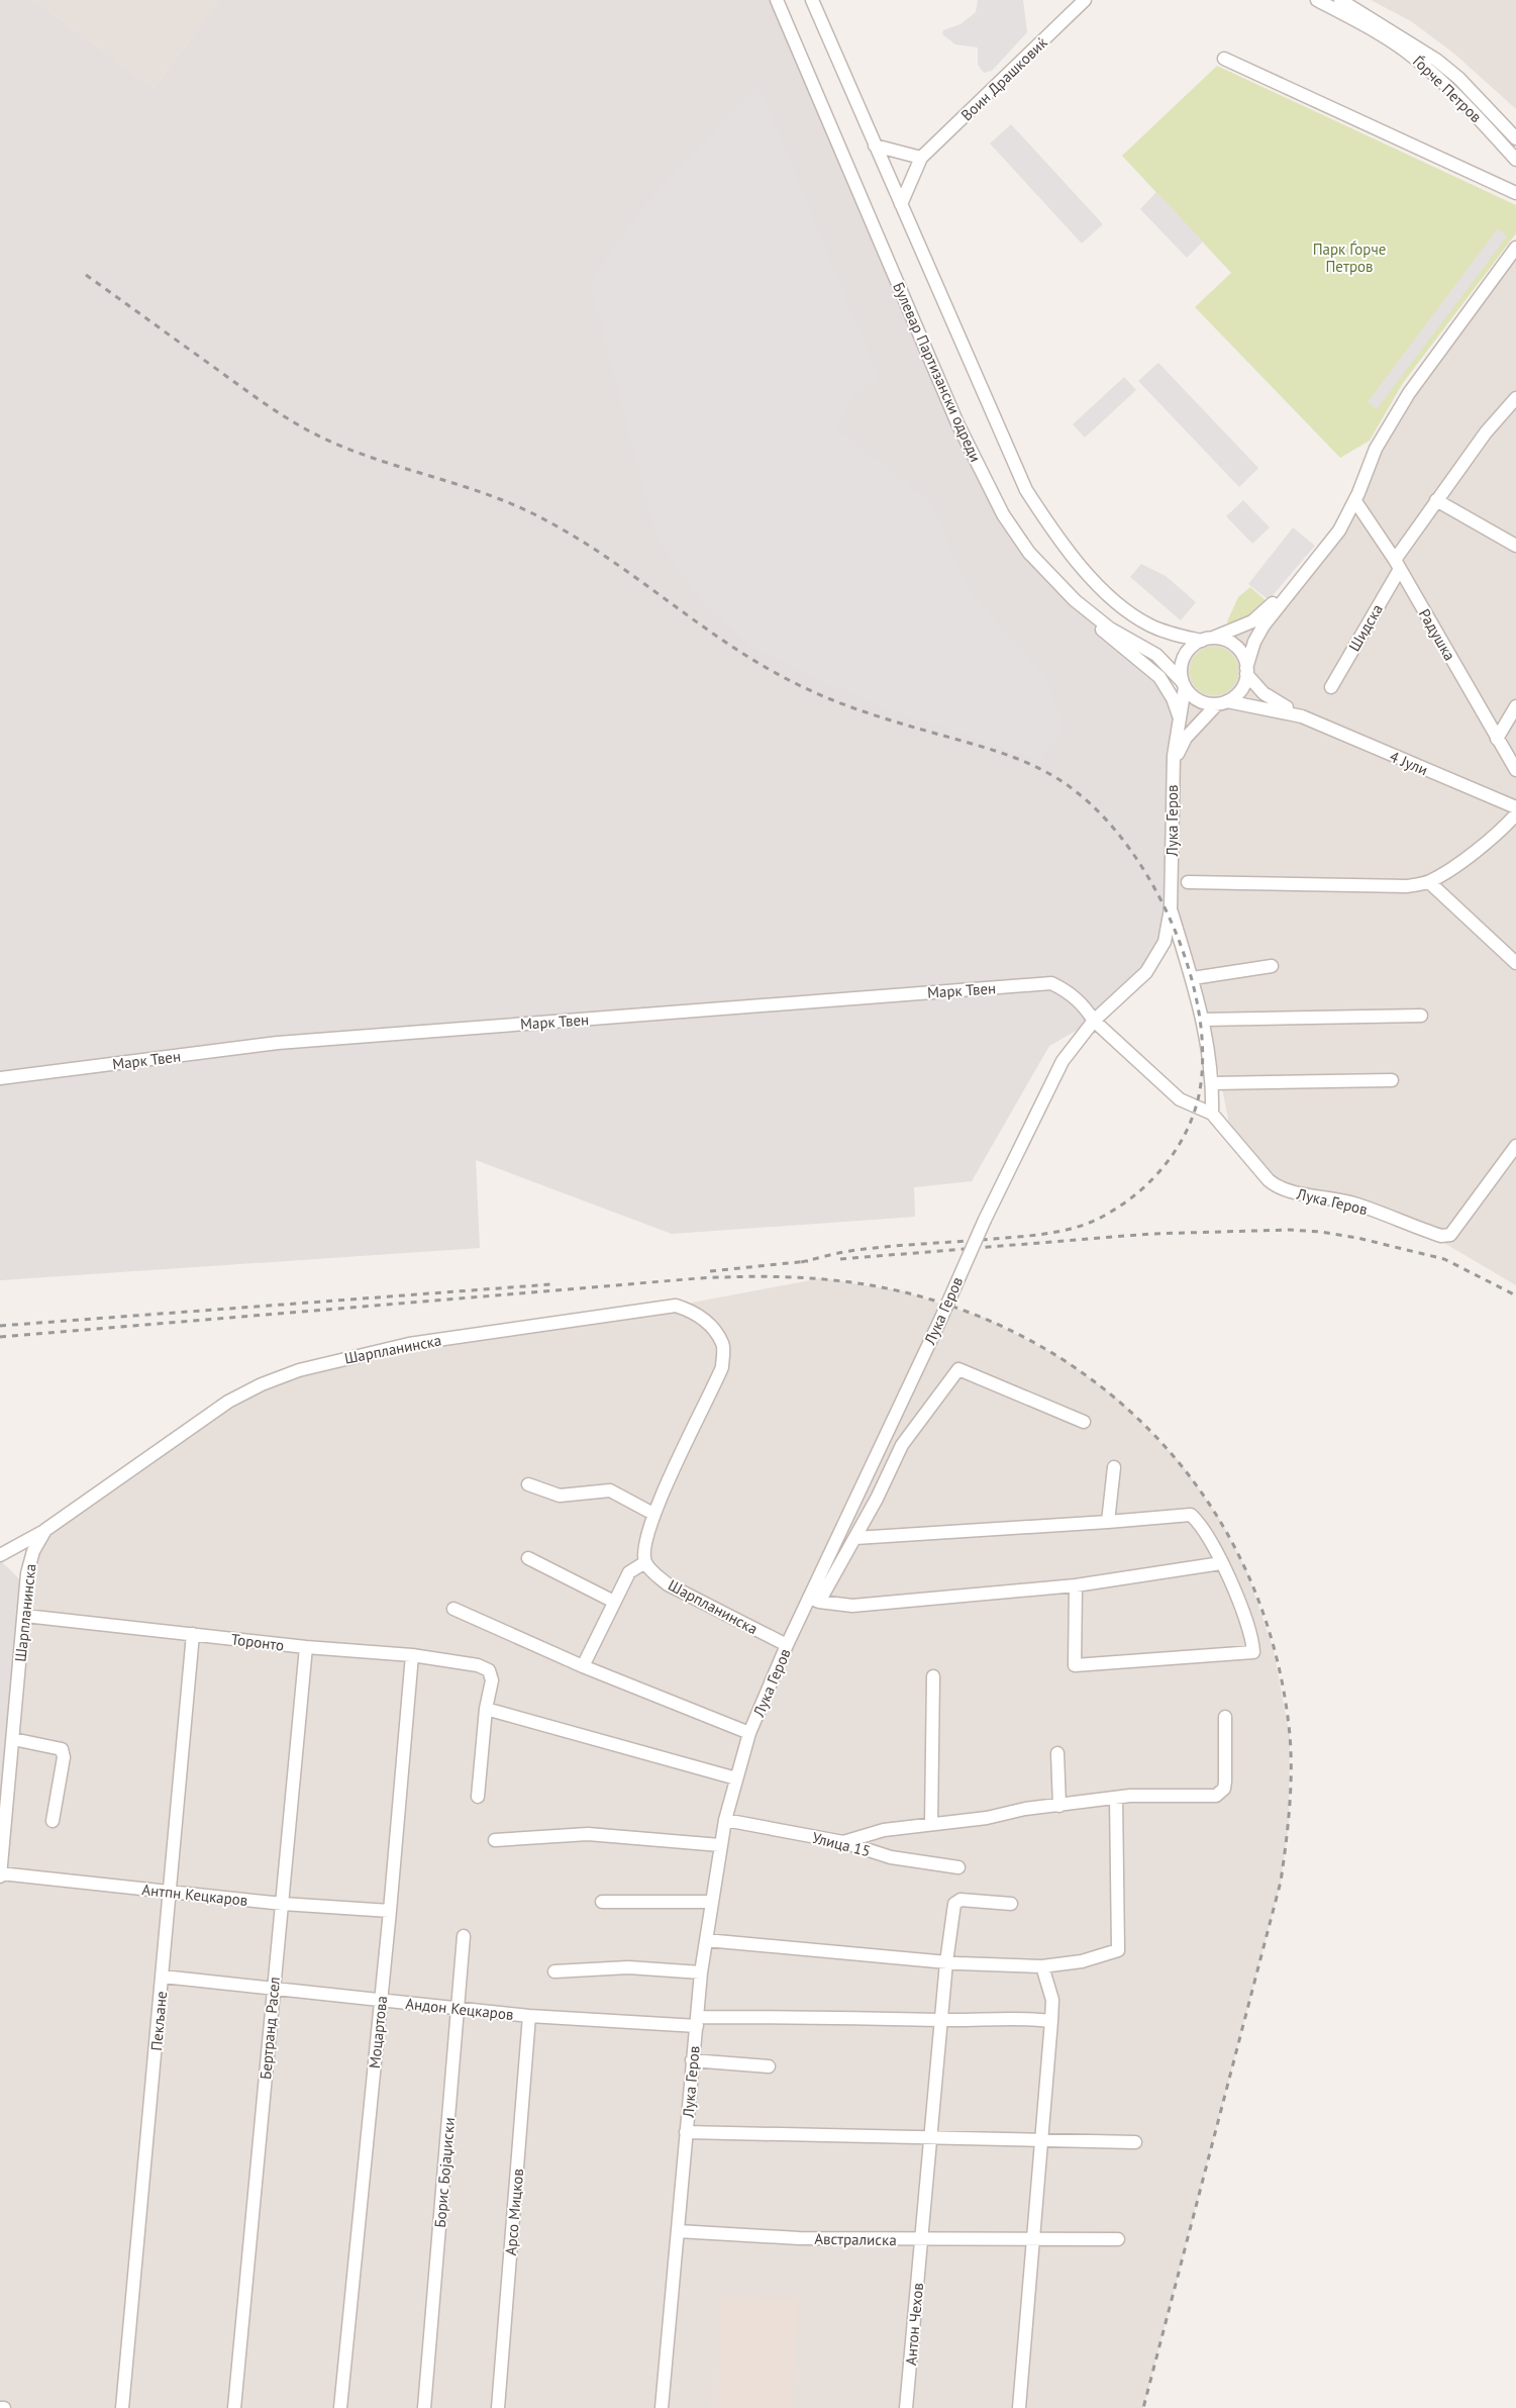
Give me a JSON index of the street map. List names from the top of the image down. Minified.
{"streets":{"street":["Воин Драшковиќ","Ѓорче Петров","Булевар Партизански одреди","Шидска","Радушка","4 Јули","Лука Геров","Марк Твен","Шарпланинска","Торонто","Улица 15","Антпн Кецкаров","Андон Кецкаров","Пекљане","Бертранд Расел","Моцартова","Борис Бојаџиски","Арсо Мицков","Австралиска","Антон Чехов"]},"crossings":[["Булевар Партизански одреди","4 Јули"],["Булевар Партизански одреди","Лука Геров"],["Шидска","Радушка"],["4 Јули","Лука Геров"],["Лука Геров","Марк Твен"],["Лука Геров","Шарпланинска"],["Лука Геров","Улица 15"],["Лука Геров","Андон Кецкаров"],["Лука Геров","Австралиска"],["Шарпланинска","Торонто"],["Шарпланинска","Антпн Кецкаров"],["Торонто","Пекљане"],["Торонто","Бертранд Расел"],["Торонто","Моцартова"],["Антпн Кецкаров","Пекљане"],["Антпн Кецкаров","Бертранд Расел"],["Антпн Кецкаров","Моцартова"],["Андон Кецкаров","Пекљане"],["Андон Кецкаров","Бертранд Расел"],["Андон Кецкаров","Моцартова"],["Андон Кецкаров","Борис Бојаџиски"],["Андон Кецкаров","Арсо Мицков"],["Андон Кецкаров","Антон Чехов"],["Австралиска","Антон Чехов"]],"parks":["Парк Ѓорче Петров"]}
